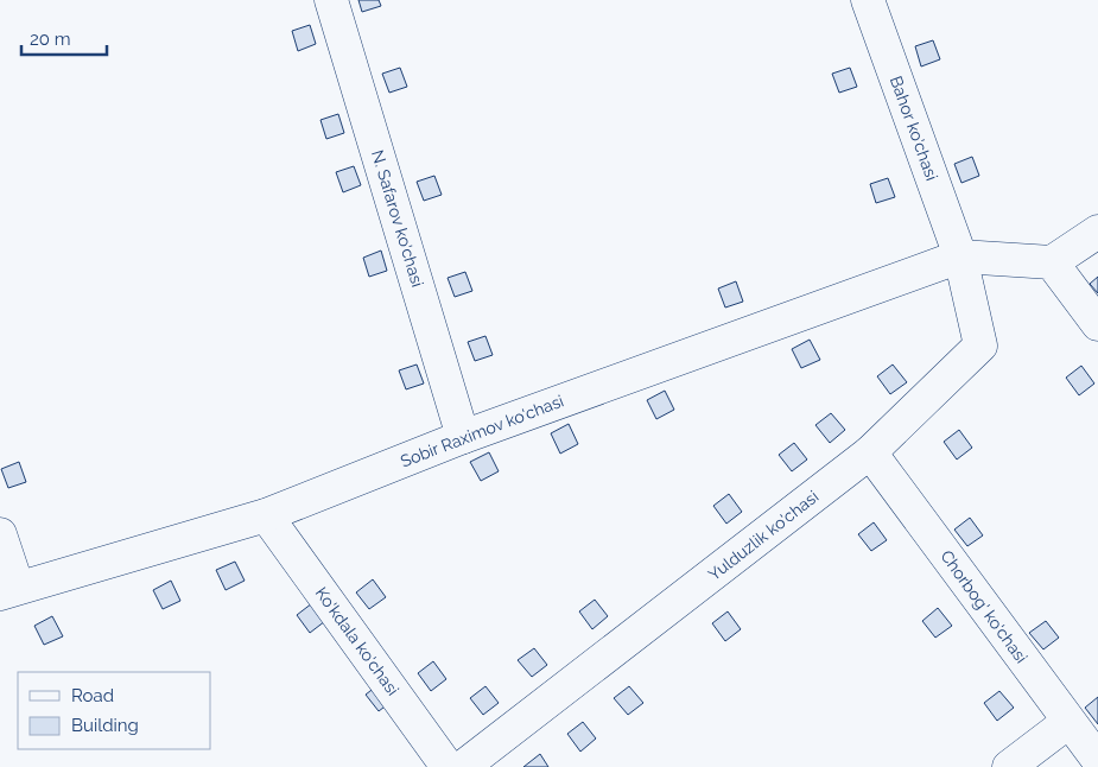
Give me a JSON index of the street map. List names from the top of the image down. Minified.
{"streets":{"street":["Bahor ko'chasi","N. Safarov ko'chasi","Sobir Raximov ko'chasi","Yulduzlik ko'chasi","Chorbog' ko'chasi","Ko'kdala ko'chasi"]},"crossings":[["Bahor ko'chasi","Sobir Raximov ko'chasi"],["Bahor ko'chasi","Yulduzlik ko'chasi"],["N. Safarov ko'chasi","Sobir Raximov ko'chasi"],["Sobir Raximov ko'chasi","Yulduzlik ko'chasi"],["Sobir Raximov ko'chasi","Ko'kdala ko'chasi"],["Yulduzlik ko'chasi","Chorbog' ko'chasi"]],"legend":["Road","Building"],"scale_bar":"20 m"}
